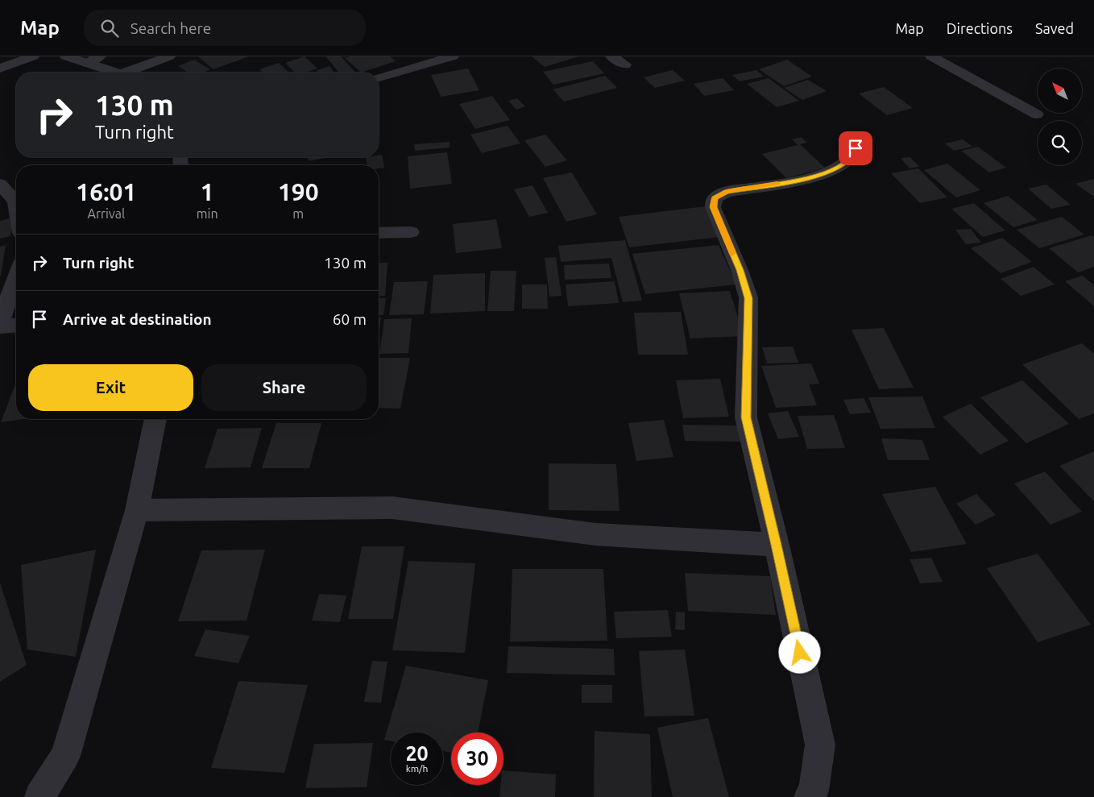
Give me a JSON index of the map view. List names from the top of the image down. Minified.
{"north":"top left","page":{"header":"Map","search":"Search here","nav":["Map","Directions","Saved"],"turn":["130 m","Turn right"],"eta":["16:01","Arrival","1","min","190","m"],"list":[{"name":"Turn right","value":"130 m"},{"name":"Arrive at destination","value":"60 m"}],"buttons":["Exit","Share"],"speed":"20 km/h","limit":"30"}}
